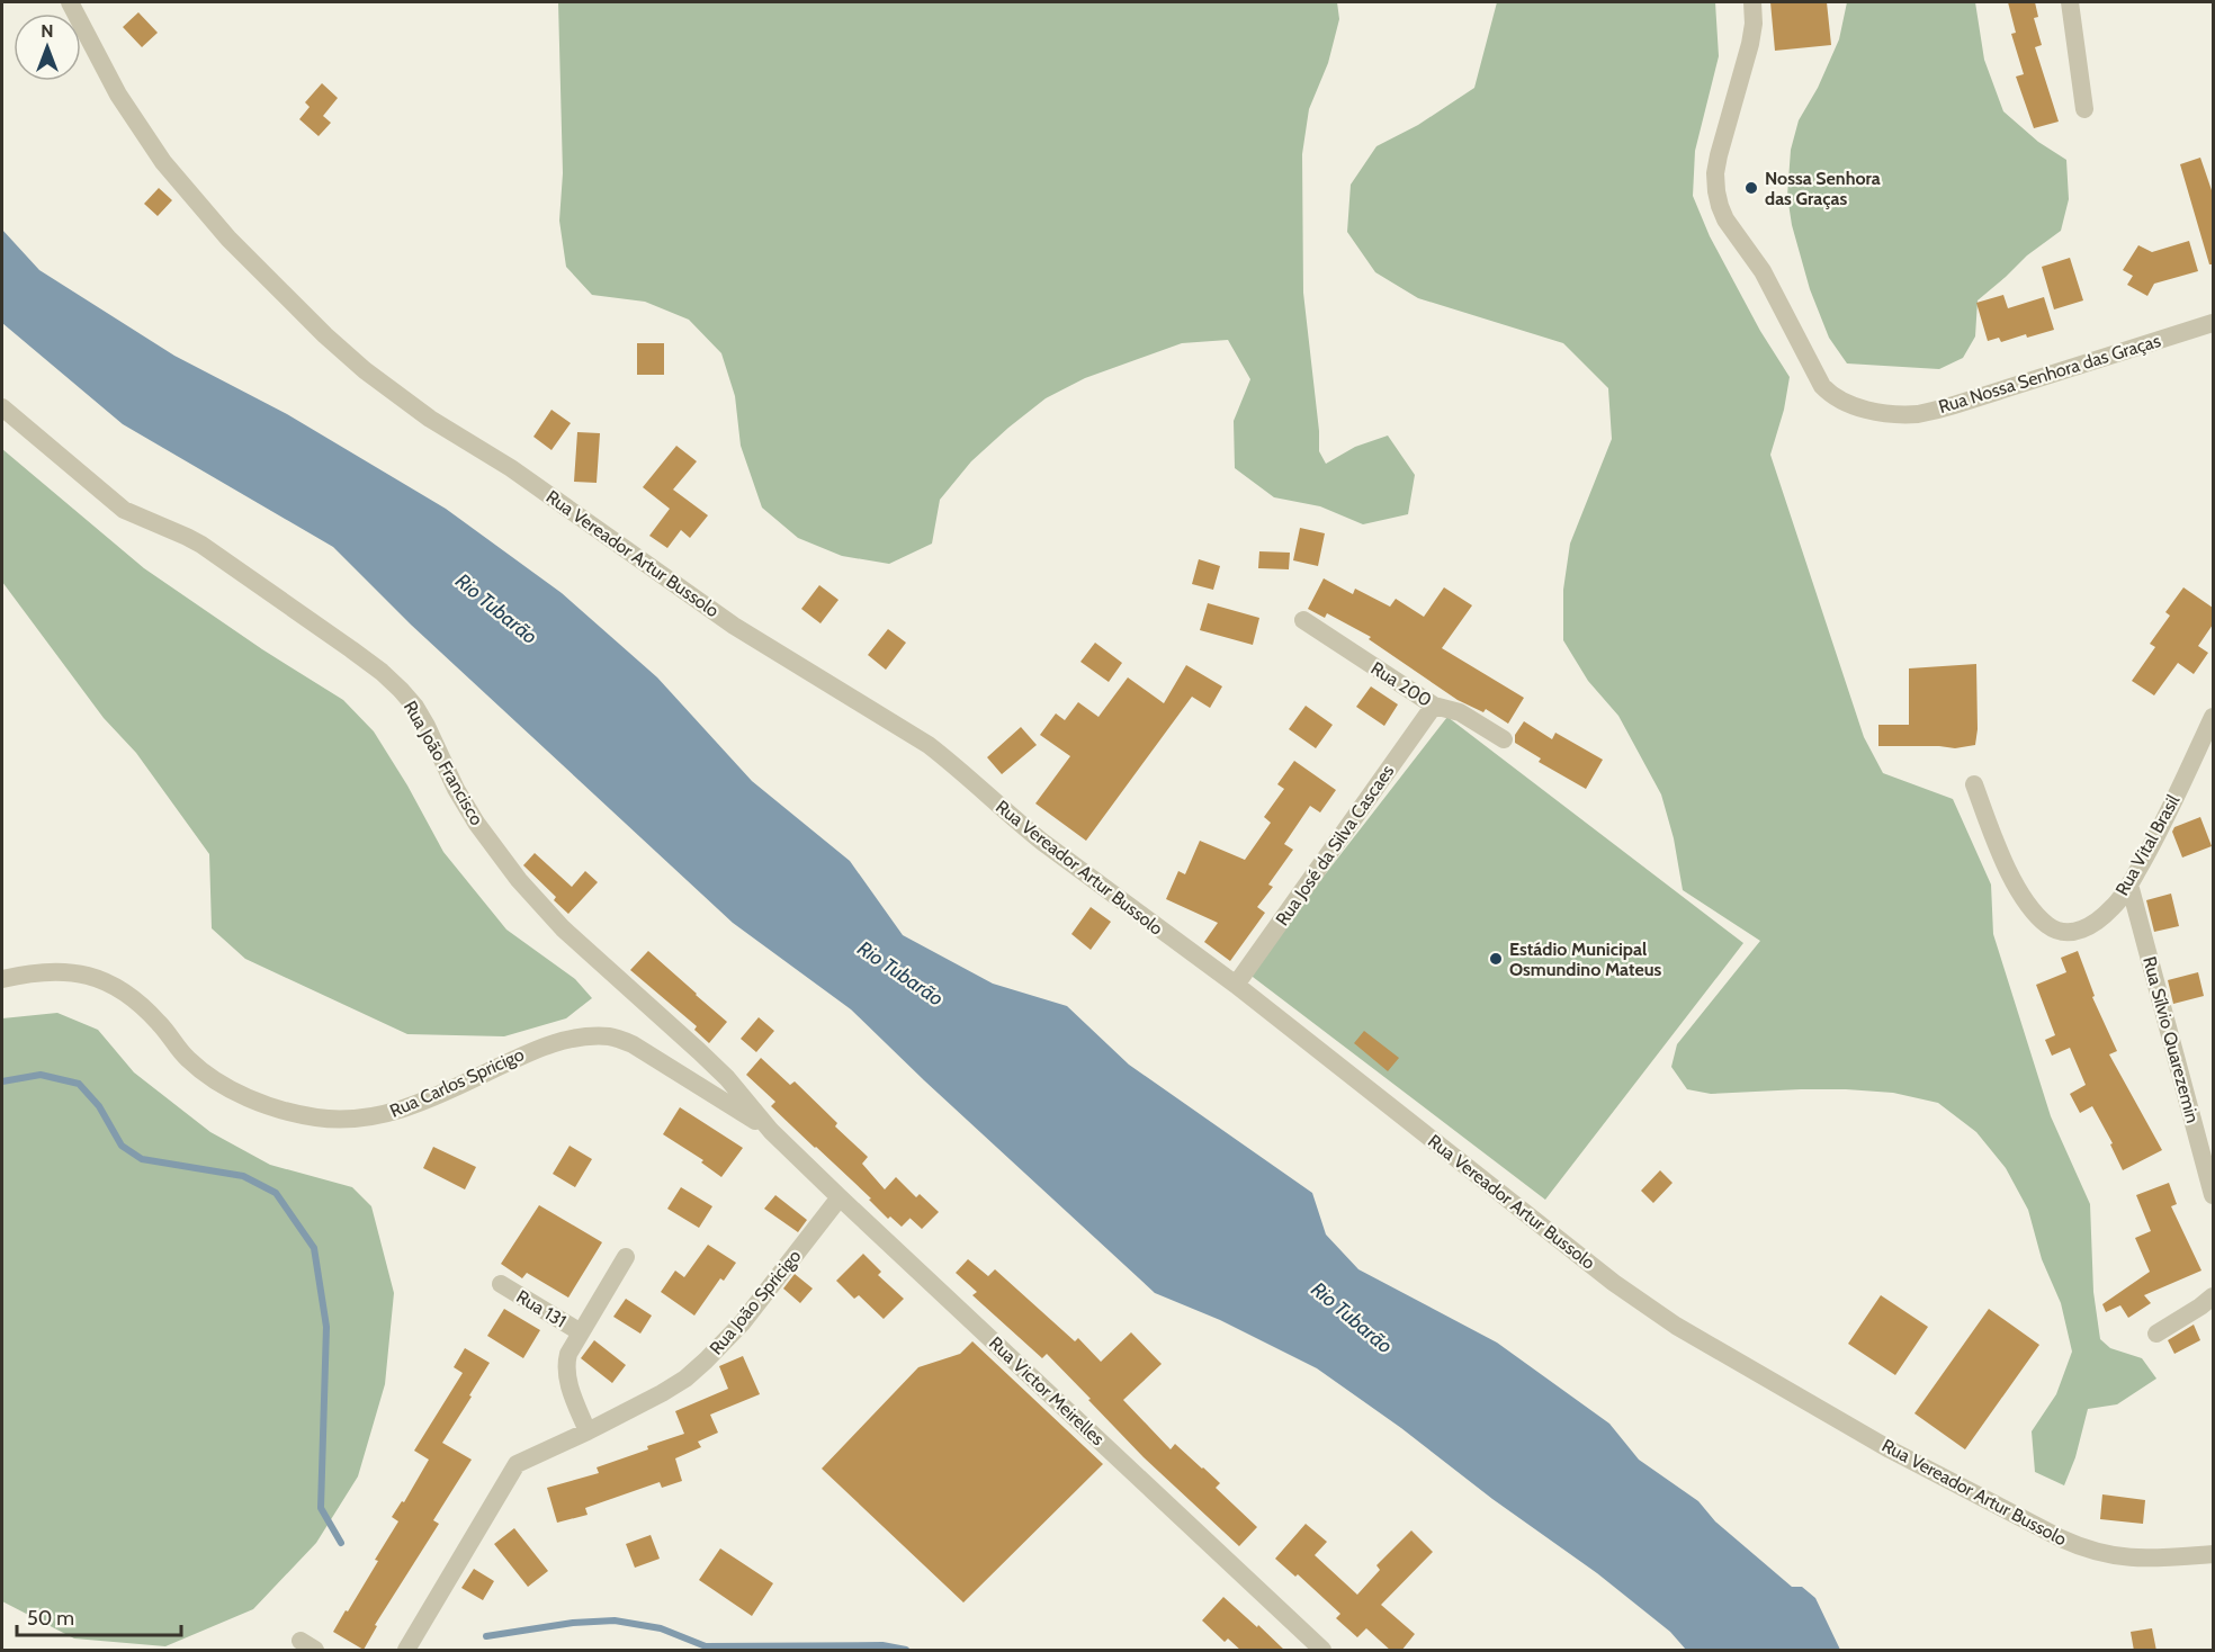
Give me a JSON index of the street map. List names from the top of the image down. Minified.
{"streets":{"street":["Rua Nossa Senhora das Graças","Rua Vereador Artur Bussolo","Rua 200","Rua João Francisco","Rua José da Silva Cascaes","Rua Vital Brasil","Rua Sílvio Quarezemin","Rua Carlos Spricigo","Rua João Spricigo","Rua 131","Rua Victor Meirelles"]},"crossings":[["Rua Vereador Artur Bussolo","Rua José da Silva Cascaes"],["Rua 200","Rua José da Silva Cascaes"],["Rua João Francisco","Rua Carlos Spricigo"],["Rua João Francisco","Rua Victor Meirelles"],["Rua Vital Brasil","Rua Sílvio Quarezemin"],["Rua Carlos Spricigo","Rua Victor Meirelles"],["Rua João Spricigo","Rua Victor Meirelles"]],"water":["Rio Tubarão"],"places":["Nossa Senhora das Graças","Estádio Municipal Osmundino Mateus"],"scale_bar":"50 m","north":"top"}
